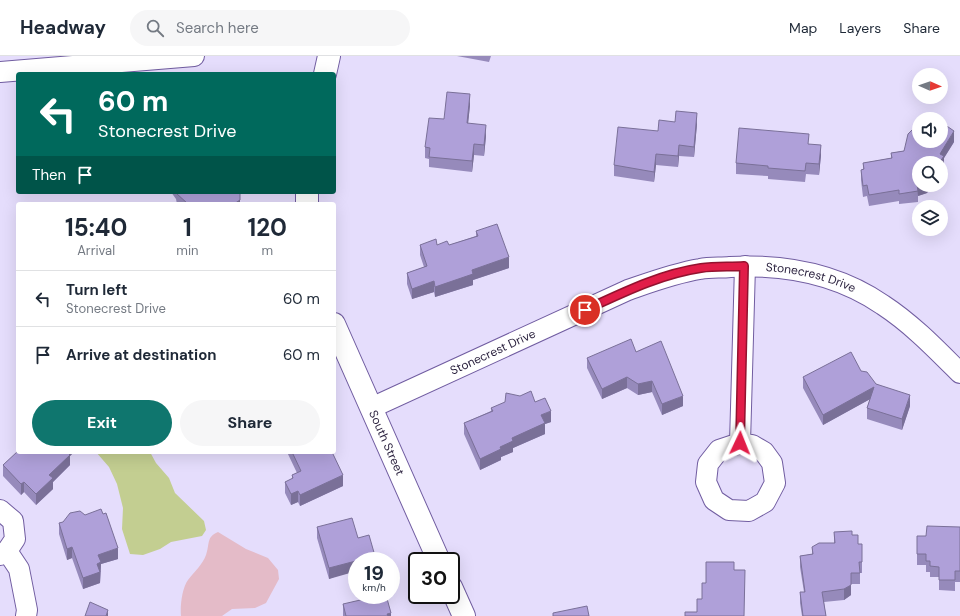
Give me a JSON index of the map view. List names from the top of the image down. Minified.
{"streets":{"street":["Stonecrest Drive","South Street"]},"crossings":[["Stonecrest Drive","South Street"]],"north":"right","page":{"header":"Headway","search":"Search here","nav":["Map","Layers","Share"],"turn":["60 m","Stonecrest Drive"],"then":"Then","eta":["15:40","Arrival","1","min","120","m"],"list":[{"name":"Turn left","note":"Stonecrest Drive","value":"60 m"},{"name":"Arrive at destination","value":"60 m"}],"buttons":["Exit","Share"],"speed":"19 km/h","limit":"30"}}
